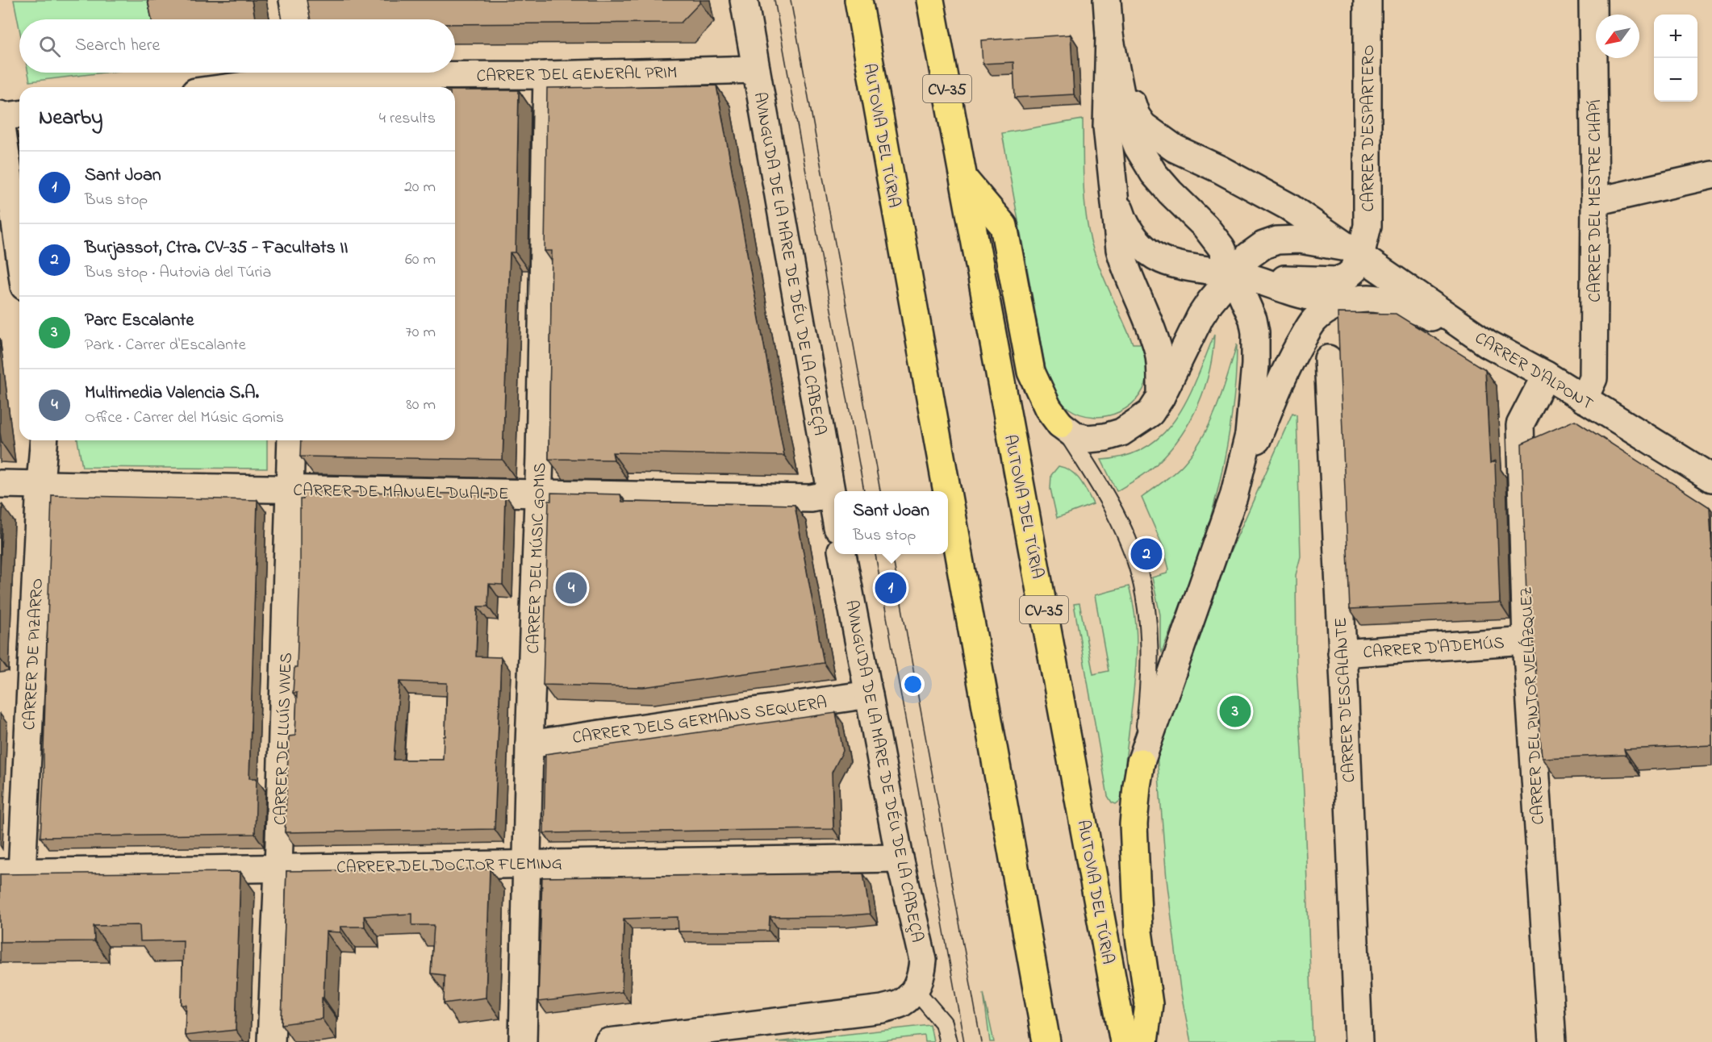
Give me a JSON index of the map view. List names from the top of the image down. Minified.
{"streets":{"highway":["CV-35","AUTOVIA DEL TÚRIA"],"street":["CARRER DEL GENERAL PRIM","CARRER D'ESPARTERO","CARRER DEL MESTRE CHAPÍ","AVINGUDA DE LA MARE DE DÉU DE LA CABEÇA","CARRER D'ALPONT","CARRER DE MANUEL DUALDE","CARRER DEL MÚSIC GOMIS","CARRER D'ADEMÚS","CARRER DE PIZARRO","CARRER D'ESCALANTE","CARRER DEL PINTOR VELÁZQUEZ","CARRER DELS GERMANS SEQUERA","CARRER DE LLUÍS VIVES","CARRER DEL DOCTOR FLEMING"]},"crossings":[["CARRER DEL GENERAL PRIM","AVINGUDA DE LA MARE DE DÉU DE LA CABEÇA"],["CARRER DEL GENERAL PRIM","CARRER DEL MÚSIC GOMIS"],["CARRER D'ESPARTERO","CARRER D'ALPONT"],["CARRER DEL MESTRE CHAPÍ","CARRER D'ALPONT"],["AVINGUDA DE LA MARE DE DÉU DE LA CABEÇA","CARRER DE MANUEL DUALDE"],["AVINGUDA DE LA MARE DE DÉU DE LA CABEÇA","CARRER DELS GERMANS SEQUERA"],["AVINGUDA DE LA MARE DE DÉU DE LA CABEÇA","CARRER DEL DOCTOR FLEMING"],["CARRER D'ALPONT","CARRER DEL PINTOR VELÁZQUEZ"],["CARRER DE MANUEL DUALDE","CARRER DEL MÚSIC GOMIS"],["CARRER DE MANUEL DUALDE","CARRER DE PIZARRO"],["CARRER DE MANUEL DUALDE","CARRER DE LLUÍS VIVES"],["CARRER DEL MÚSIC GOMIS","CARRER DELS GERMANS SEQUERA"],["CARRER DEL MÚSIC GOMIS","CARRER DEL DOCTOR FLEMING"],["CARRER D'ADEMÚS","CARRER D'ESCALANTE"],["CARRER D'ADEMÚS","CARRER DEL PINTOR VELÁZQUEZ"],["CARRER DE PIZARRO","CARRER DEL DOCTOR FLEMING"],["CARRER DE LLUÍS VIVES","CARRER DEL DOCTOR FLEMING"]],"north":"bottom left","page":{"map_buttons":["+","−"],"search":"Search here","heading":["Nearby","4 results"],"list":[{"mark":"1","name":"Sant Joan","note":"Bus stop","value":"20 m"},{"mark":"2","name":"Burjassot, Ctra. CV-35 - Facultats II","note":"Bus stop · Autovia del Túria","value":"60 m"},{"mark":"3","name":"Parc Escalante","note":"Park · Carrer d'Escalante","value":"70 m"},{"mark":"4","name":"Multimedia Valencia S.A.","note":"Office · Carrer del Músic Gomis","value":"80 m"}],"popup":["Sant Joan","Bus stop"],"pins":["2","1","4","3"]}}
